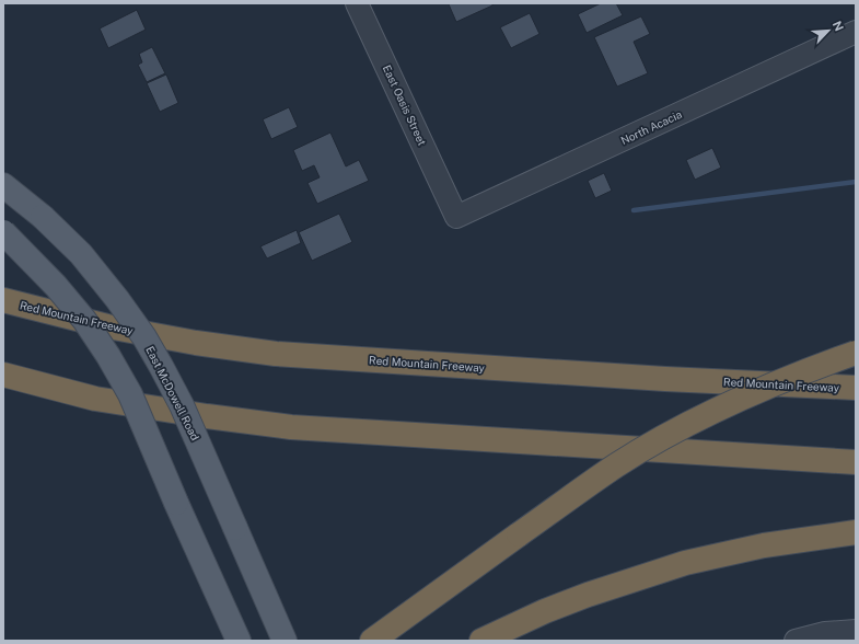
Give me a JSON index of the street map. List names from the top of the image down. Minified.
{"streets":{"highway":["Red Mountain Freeway"],"main road":["East McDowell Road"],"street":["East Oasis Street","North Acacia"]},"crossings":[["East Oasis Street","North Acacia"]],"north":"top right"}
